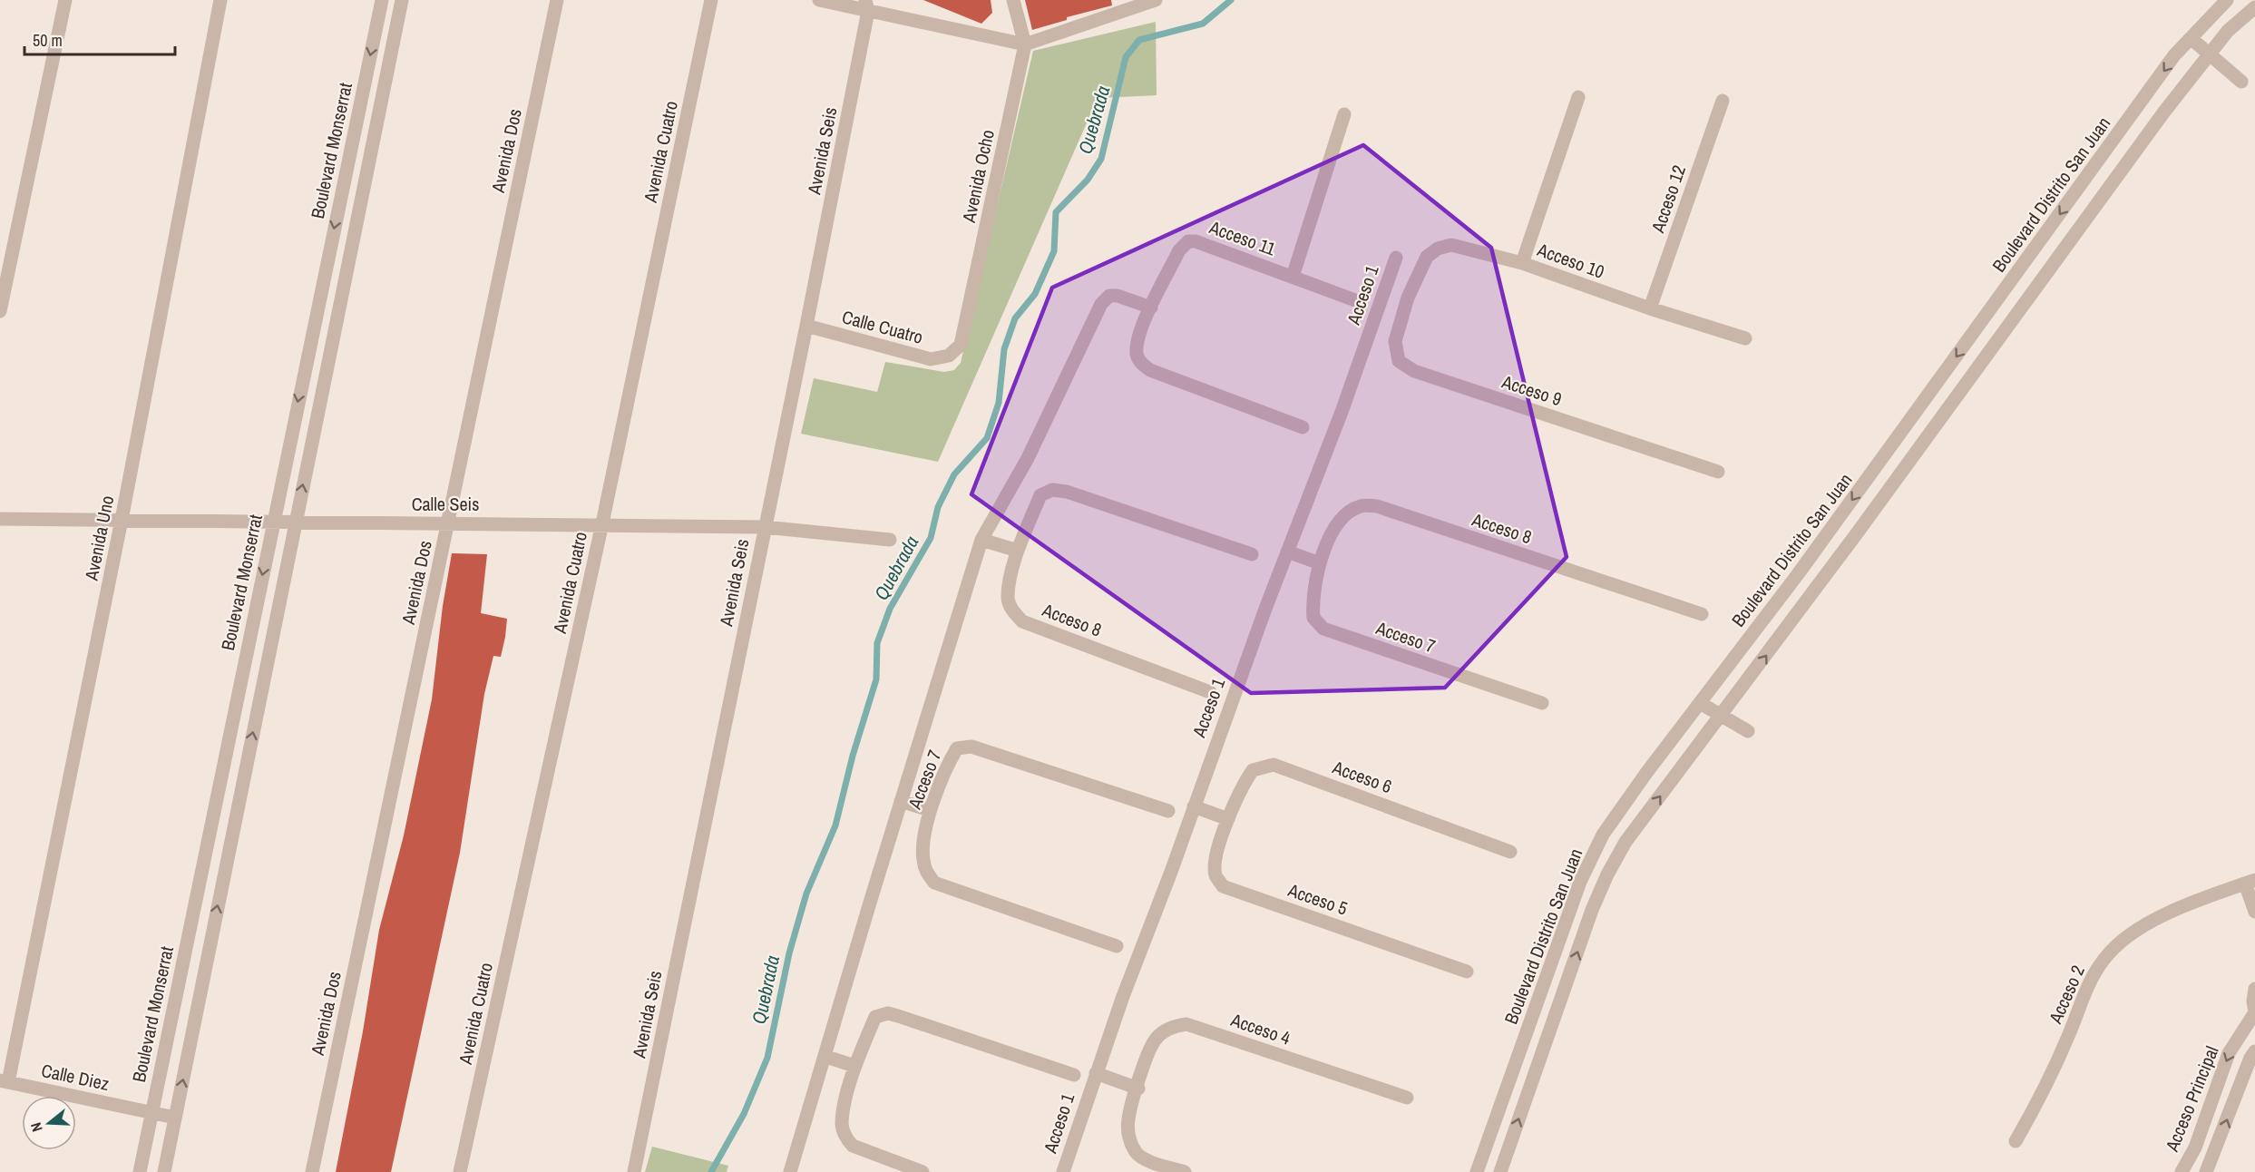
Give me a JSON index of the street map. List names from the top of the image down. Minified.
{"streets":{"street":["Boulevard Monserrat","Avenida Dos","Avenida Seis","Avenida Cuatro","Avenida Ocho","Boulevard Distrito San Juan","Acceso 12","Acceso 11","Acceso 10","Acceso 1","Calle Cuatro","Acceso 9","Calle Seis","Acceso 8","Avenida Uno","Acceso 7","Acceso 6","Acceso 5","Acceso 2","Acceso 4","Calle Diez","Acceso Principal"]},"crossings":[["Boulevard Monserrat","Calle Seis"],["Boulevard Monserrat","Calle Diez"],["Avenida Dos","Calle Seis"],["Avenida Seis","Calle Cuatro"],["Avenida Seis","Calle Seis"],["Avenida Cuatro","Calle Seis"],["Avenida Ocho","Calle Cuatro"],["Acceso 12","Acceso 10"],["Acceso 10","Acceso 9"],["Calle Seis","Avenida Uno"],["Acceso 8","Acceso 7"],["Avenida Uno","Calle Diez"],["Acceso 6","Acceso 5"]],"water":["Quebrada"],"scale_bar":"50 m","north":"left"}
